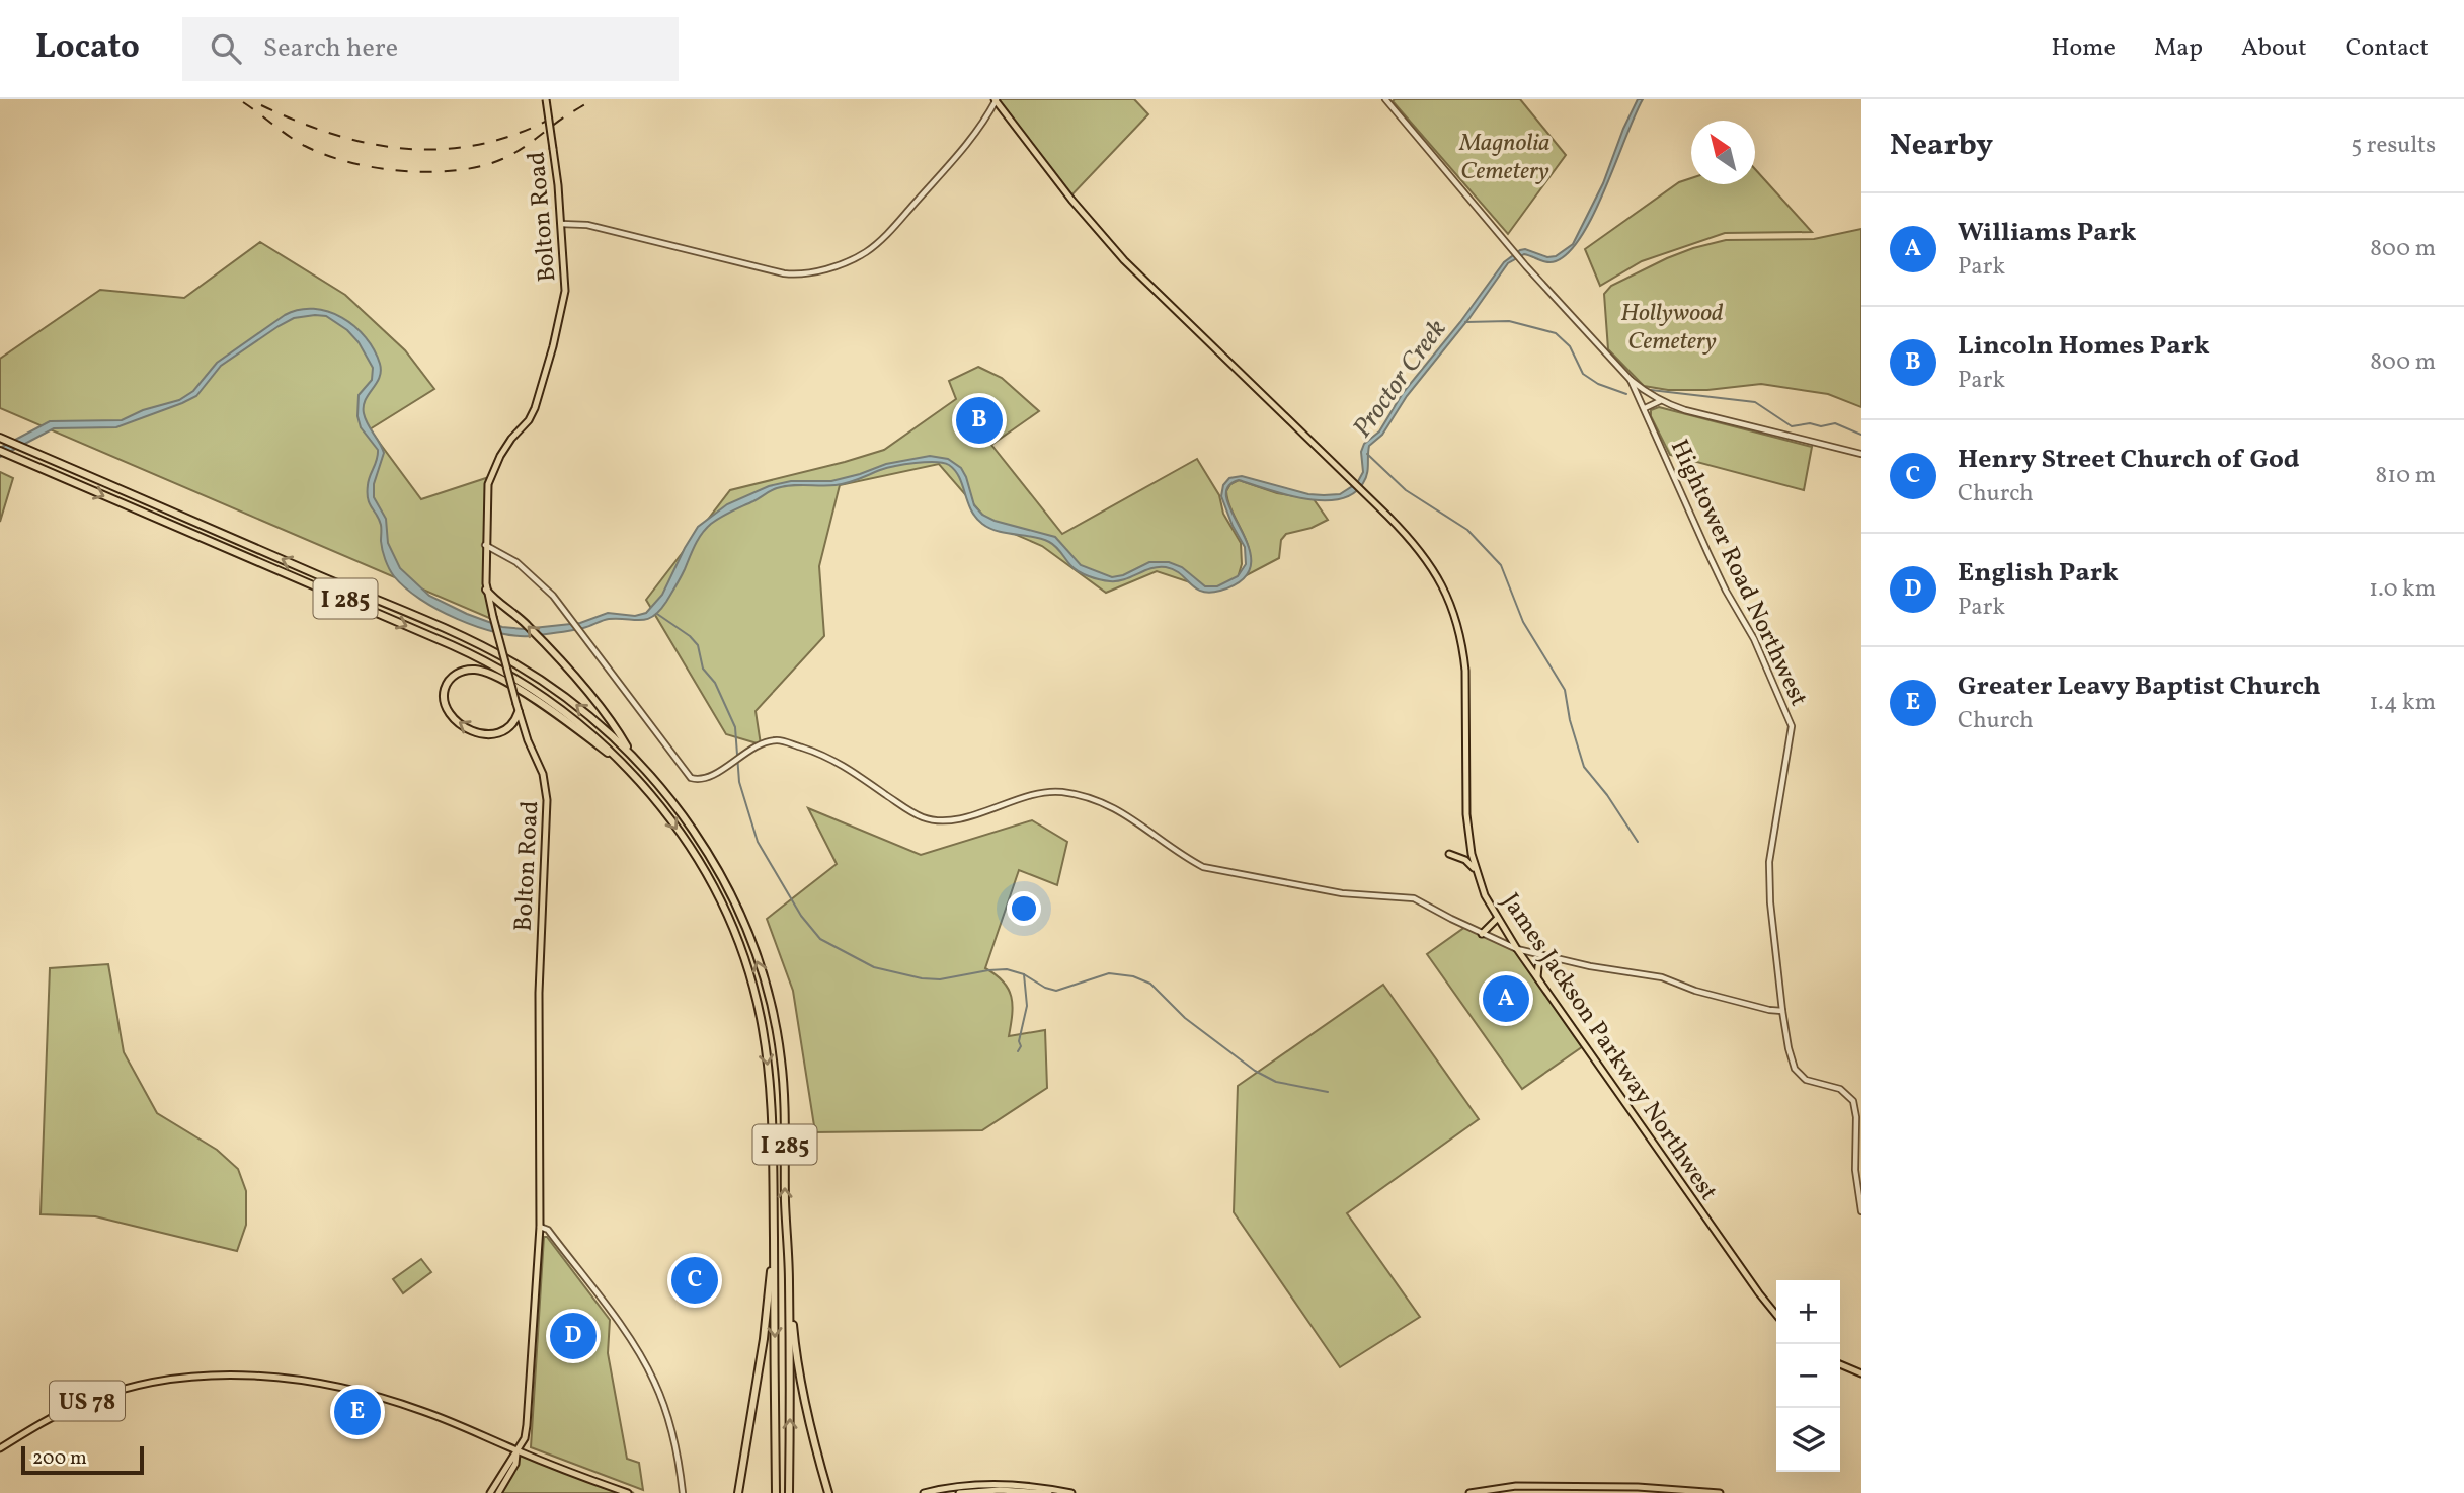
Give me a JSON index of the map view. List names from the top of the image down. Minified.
{"streets":{"highway":["I 285"],"main road":["Bolton Road","James Jackson Parkway Northwest","US 78"],"street":["Hightower Road Northwest"]},"crossings":[["Bolton Road","US 78"]],"water":["Proctor Creek"],"parks":["Magnolia Cemetery","Hollywood Cemetery"],"scale_bar":"200 m","north":"top left","page":{"header":"Locato","search":"Search here","nav":["Home","Map","About","Contact"],"heading":["Nearby","5 results"],"list":[{"mark":"A","name":"Williams Park","note":"Park","value":"800 m"},{"mark":"B","name":"Lincoln Homes Park","note":"Park","value":"800 m"},{"mark":"C","name":"Henry Street Church of God","note":"Church","value":"810 m"},{"mark":"D","name":"English Park","note":"Park","value":"1.0 km"},{"mark":"E","name":"Greater Leavy Baptist Church","note":"Church","value":"1.4 km"}],"pins":["B","A","C","D","E"],"map_buttons":["+","−"],"scale":"200 m"}}
